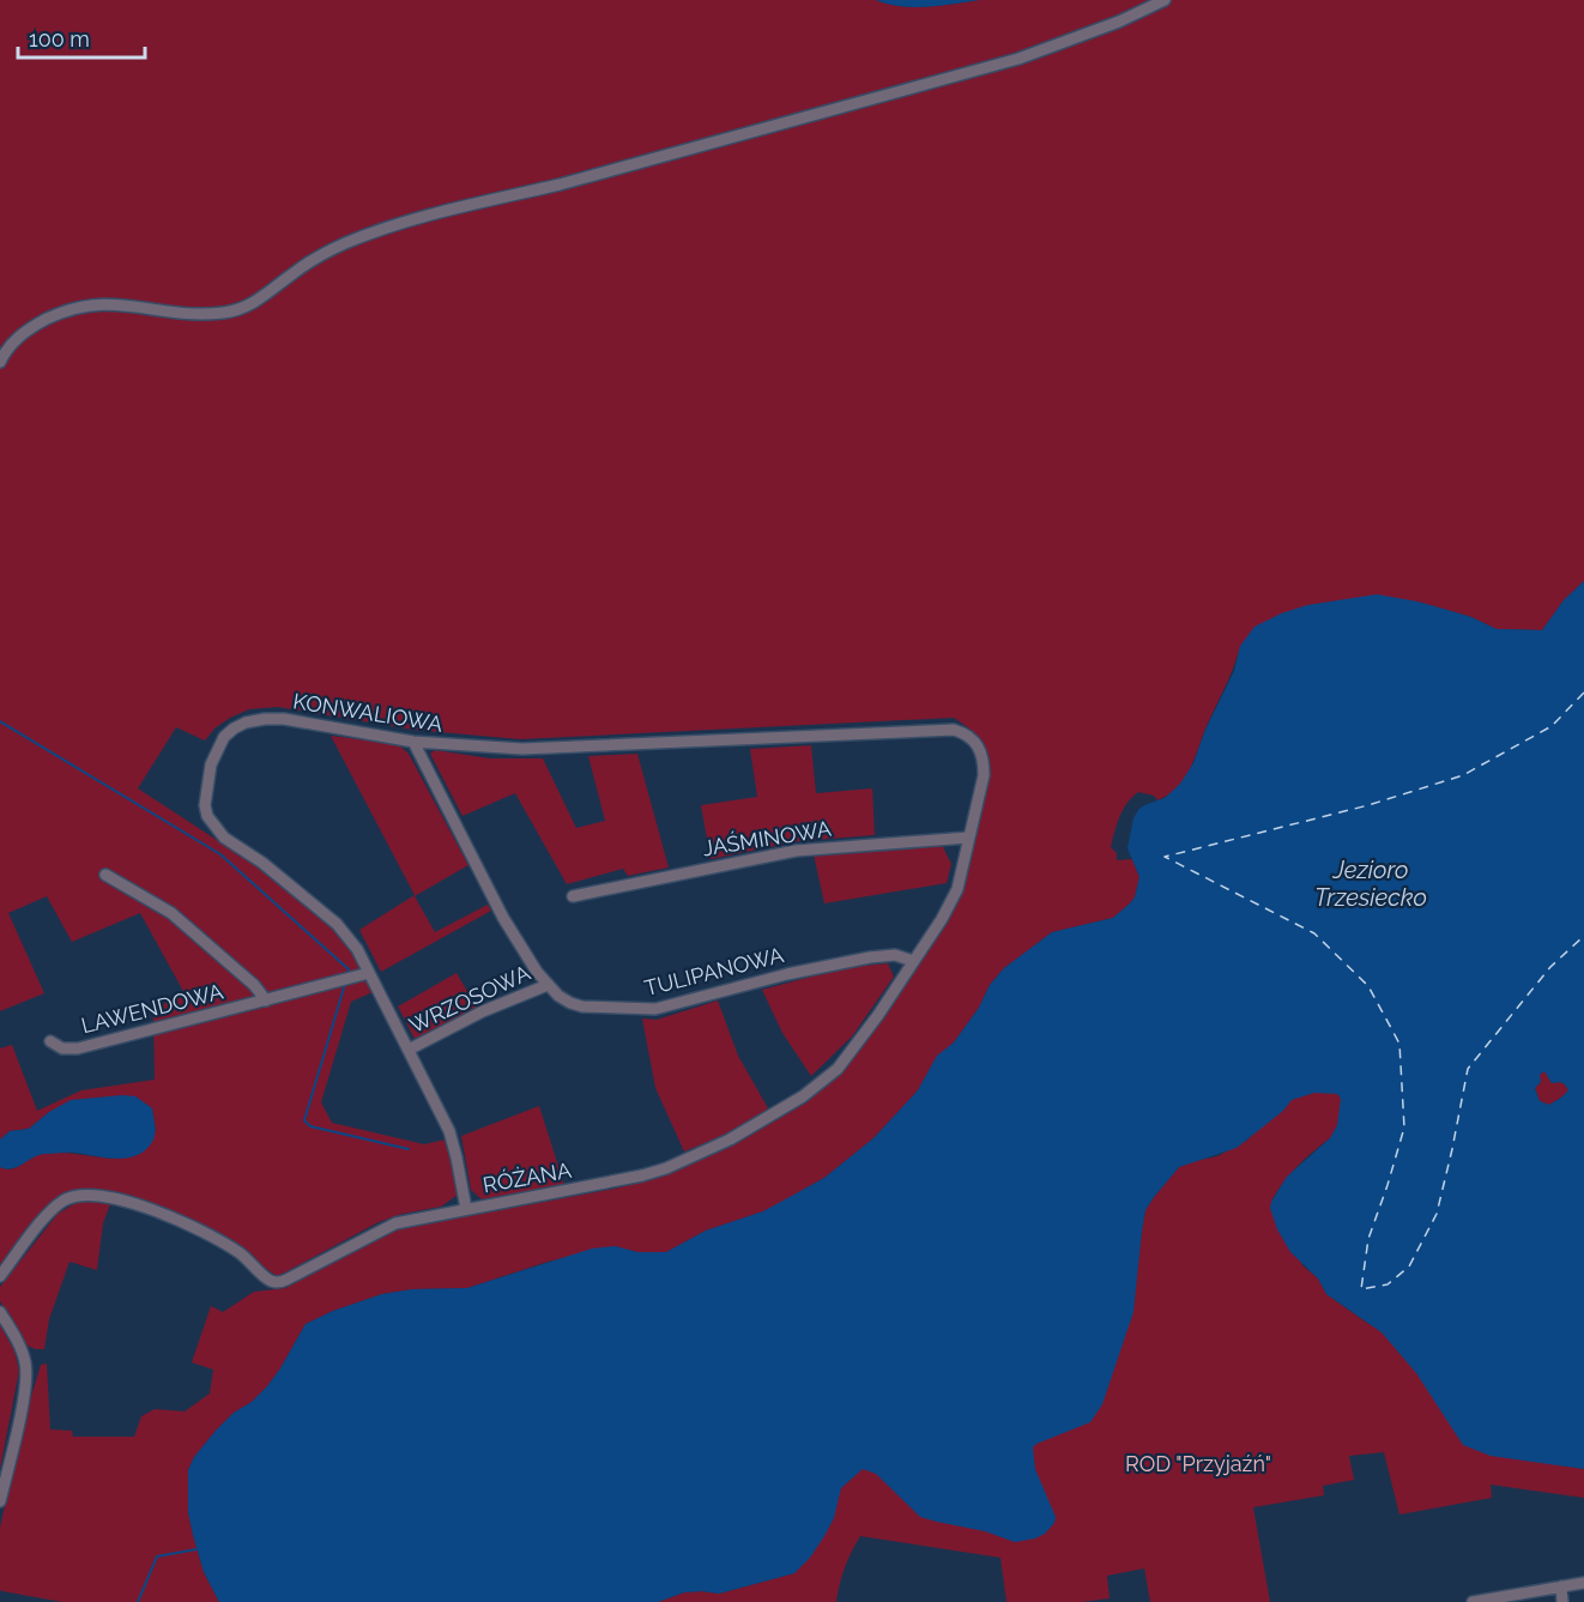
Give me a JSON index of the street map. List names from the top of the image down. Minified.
{"streets":{"street":["KONWALIOWA","JAŚMINOWA","TULIPANOWA","WRZOSOWA","LAWENDOWA","RÓŻANA"]},"crossings":[["KONWALIOWA","JAŚMINOWA"],["KONWALIOWA","TULIPANOWA"],["KONWALIOWA","WRZOSOWA"],["KONWALIOWA","LAWENDOWA"],["KONWALIOWA","RÓŻANA"],["JAŚMINOWA","RÓŻANA"],["TULIPANOWA","WRZOSOWA"],["TULIPANOWA","RÓŻANA"]],"water":["Jezioro Trzesiecko"],"parks":["ROD \"Przyjaźń\""],"scale_bar":"100 m"}
